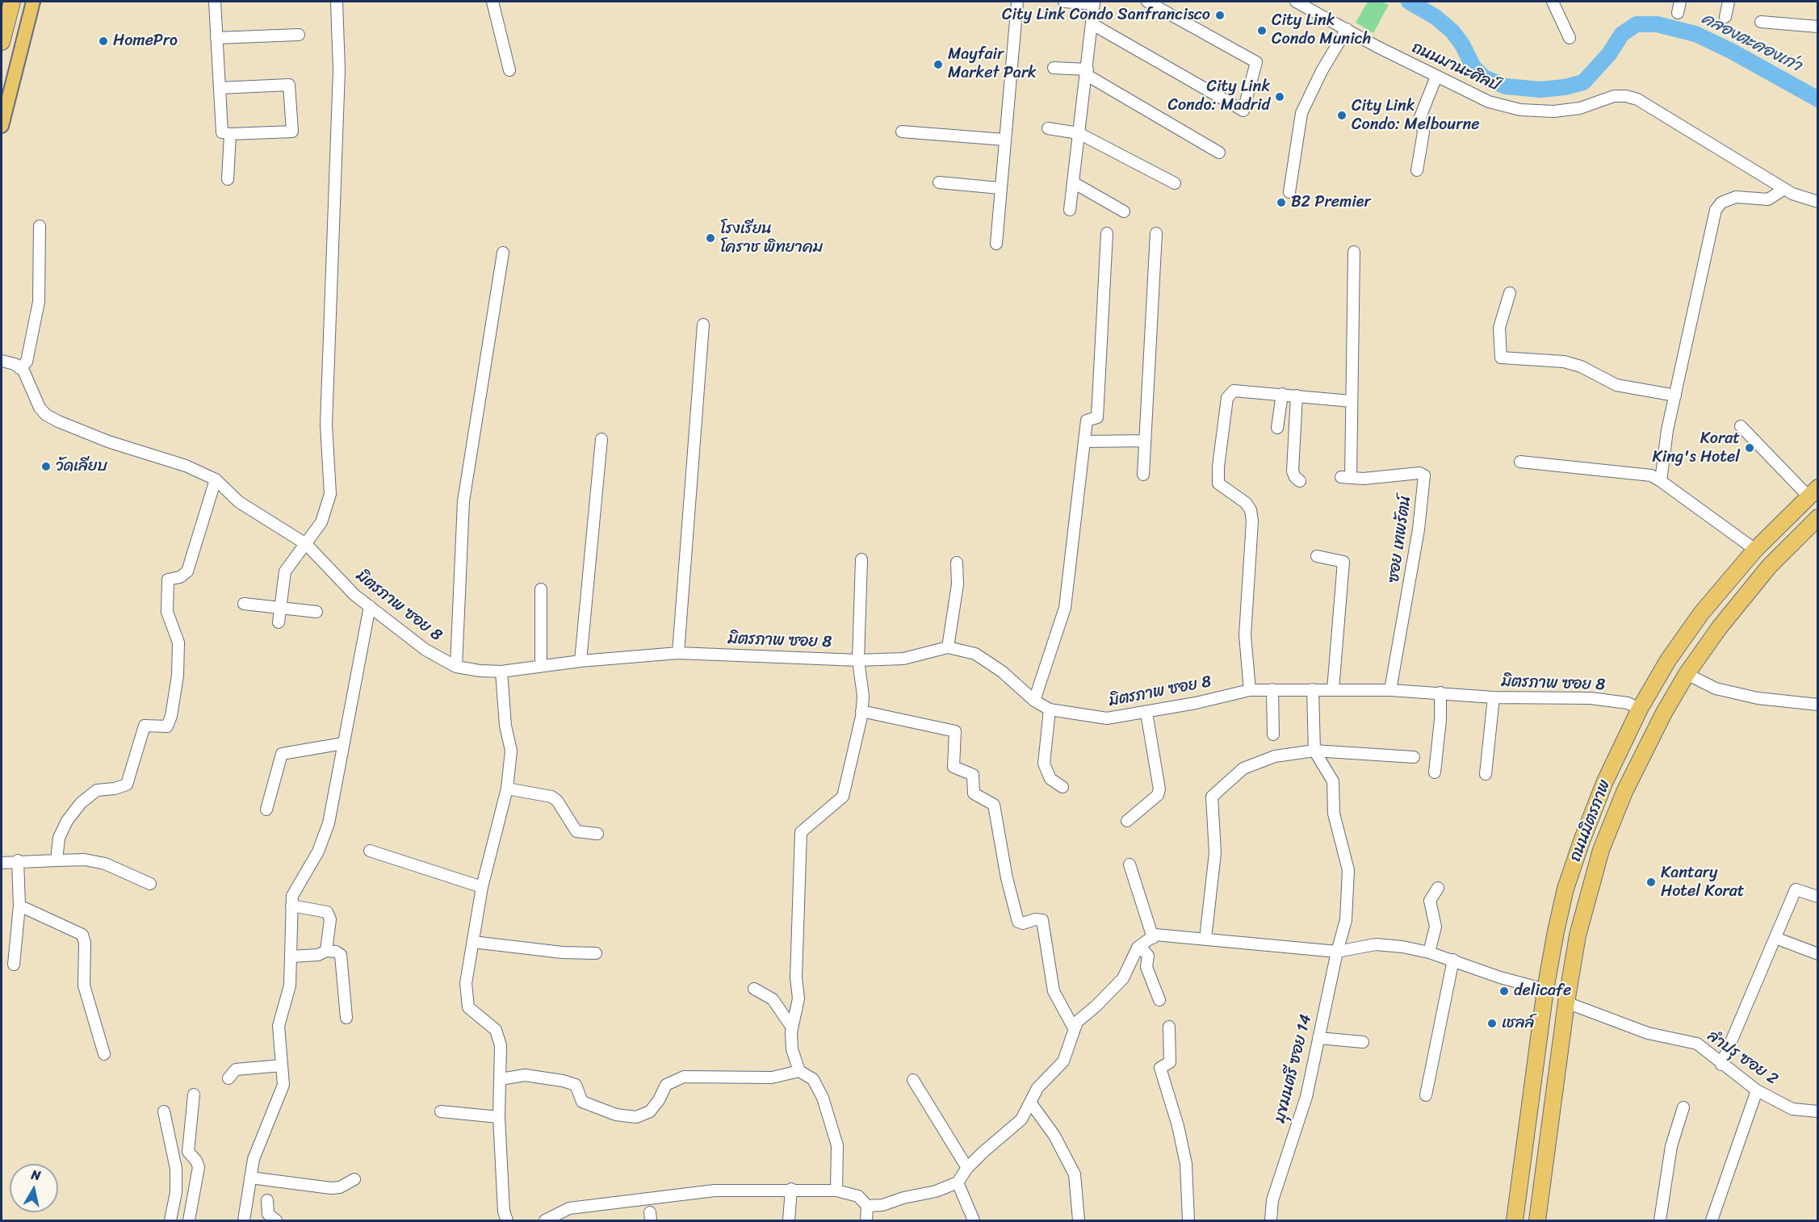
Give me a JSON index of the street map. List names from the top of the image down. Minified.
{"streets":{"highway":["ถนนมิตรภาพ"],"street":["ถนนมานะศิลป์","ซอย เทพรัตน์","มิตรภาพ ซอย 8","ลำปรุ ซอย 2","มุขมนตรี ซอย 14"]},"crossings":[["ซอย เทพรัตน์","มิตรภาพ ซอย 8"],["มิตรภาพ ซอย 8","ถนนมิตรภาพ"],["ถนนมิตรภาพ","ลำปรุ ซอย 2"]],"water":["คลองตะคองเก่า"],"places":["City Link Condo Sanfrancisco","City Link Condo Munich","HomePro","Mayfair Market Park","City Link Condo: Madrid","City Link Condo: Melbourne","B2 Premier","โรงเรียน โคราช พิทยาคม","Korat King's Hotel","วัดเลียบ","Kantary Hotel Korat","delicafe","เชลล์"],"north":"top"}
